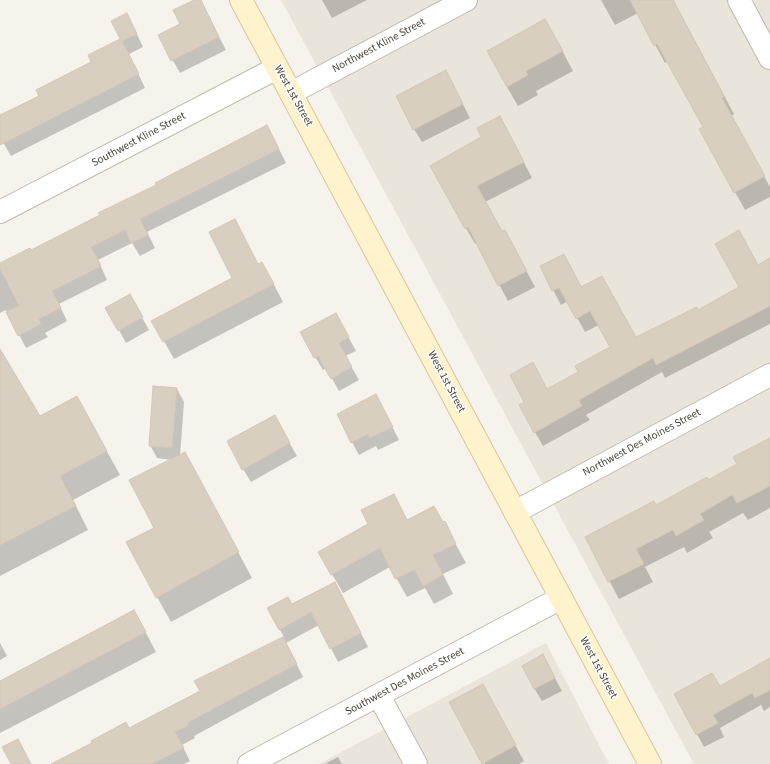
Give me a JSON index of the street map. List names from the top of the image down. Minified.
{"streets":{"main road":["West 1st Street"],"street":["Northwest Kline Street","Southwest Kline Street","Northwest Des Moines Street","Southwest Des Moines Street"]},"crossings":[["Northwest Kline Street","West 1st Street"],["West 1st Street","Southwest Kline Street"],["West 1st Street","Northwest Des Moines Street"],["West 1st Street","Southwest Des Moines Street"]]}
